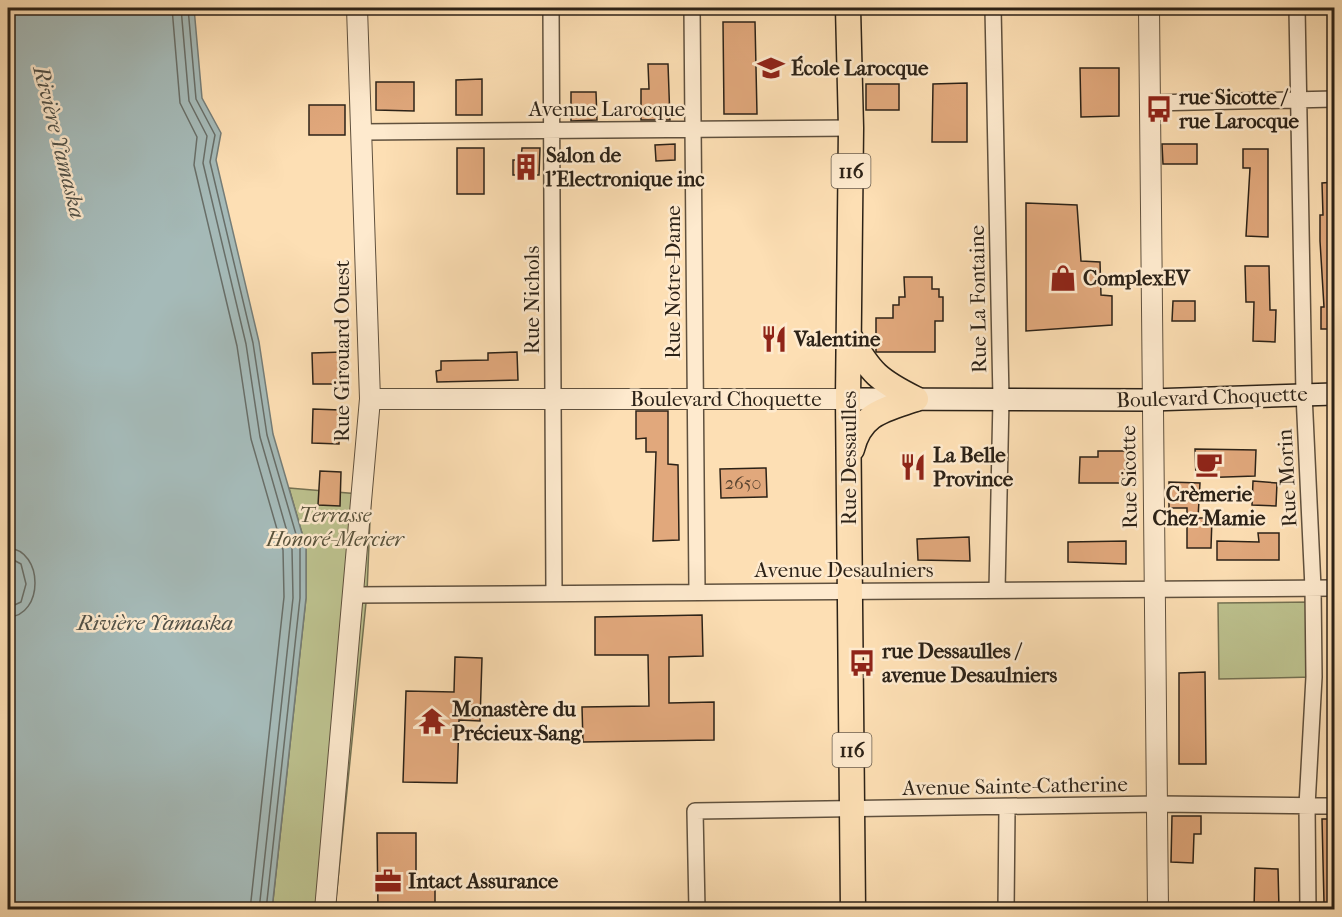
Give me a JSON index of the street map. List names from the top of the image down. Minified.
{"streets":{"main road":["116","Boulevard Choquette","Rue Dessaulles"],"street":["Avenue Larocque","Rue Notre-Dame","Rue La Fontaine","Rue Nichols","Rue Girouard Ouest","Rue Sicotte","Rue Morin","Avenue Desaulniers","Avenue Sainte-Catherine"]},"crossings":[["Avenue Larocque","Rue Notre-Dame"],["Avenue Larocque","Rue Nichols"],["Avenue Larocque","Rue Girouard Ouest"],["Avenue Larocque","Rue Dessaulles"],["Rue Notre-Dame","Boulevard Choquette"],["Rue Notre-Dame","Avenue Desaulniers"],["Rue La Fontaine","Boulevard Choquette"],["Rue La Fontaine","Avenue Desaulniers"],["Rue Nichols","Boulevard Choquette"],["Rue Nichols","Avenue Desaulniers"],["Rue Girouard Ouest","Boulevard Choquette"],["Rue Girouard Ouest","Avenue Desaulniers"],["Boulevard Choquette","Rue Dessaulles"],["Boulevard Choquette","Rue Sicotte"],["Boulevard Choquette","Rue Morin"],["Rue Dessaulles","Avenue Desaulniers"],["Rue Dessaulles","Avenue Sainte-Catherine"],["Rue Sicotte","Avenue Desaulniers"],["Rue Sicotte","Avenue Sainte-Catherine"],["Rue Morin","Avenue Desaulniers"],["Rue Morin","Avenue Sainte-Catherine"]],"water":["Rivière Yamaska"],"parks":["Terrasse Honoré-Mercier"],"places":{"school or university":["École Larocque"],"bus stop":["rue Sicotte / rue Larocque","rue Dessaulles / avenue Desaulniers"],"building":["Salon de l'Electronique inc"],"shop":["ComplexEV"],"restaurant":["Valentine","La Belle Province"],"cafe":["Crèmerie Chez Mamie"],"temple":["Monastère du Précieux-Sang"],"office":["Intact Assurance"]},"house_numbers":["2650"]}
